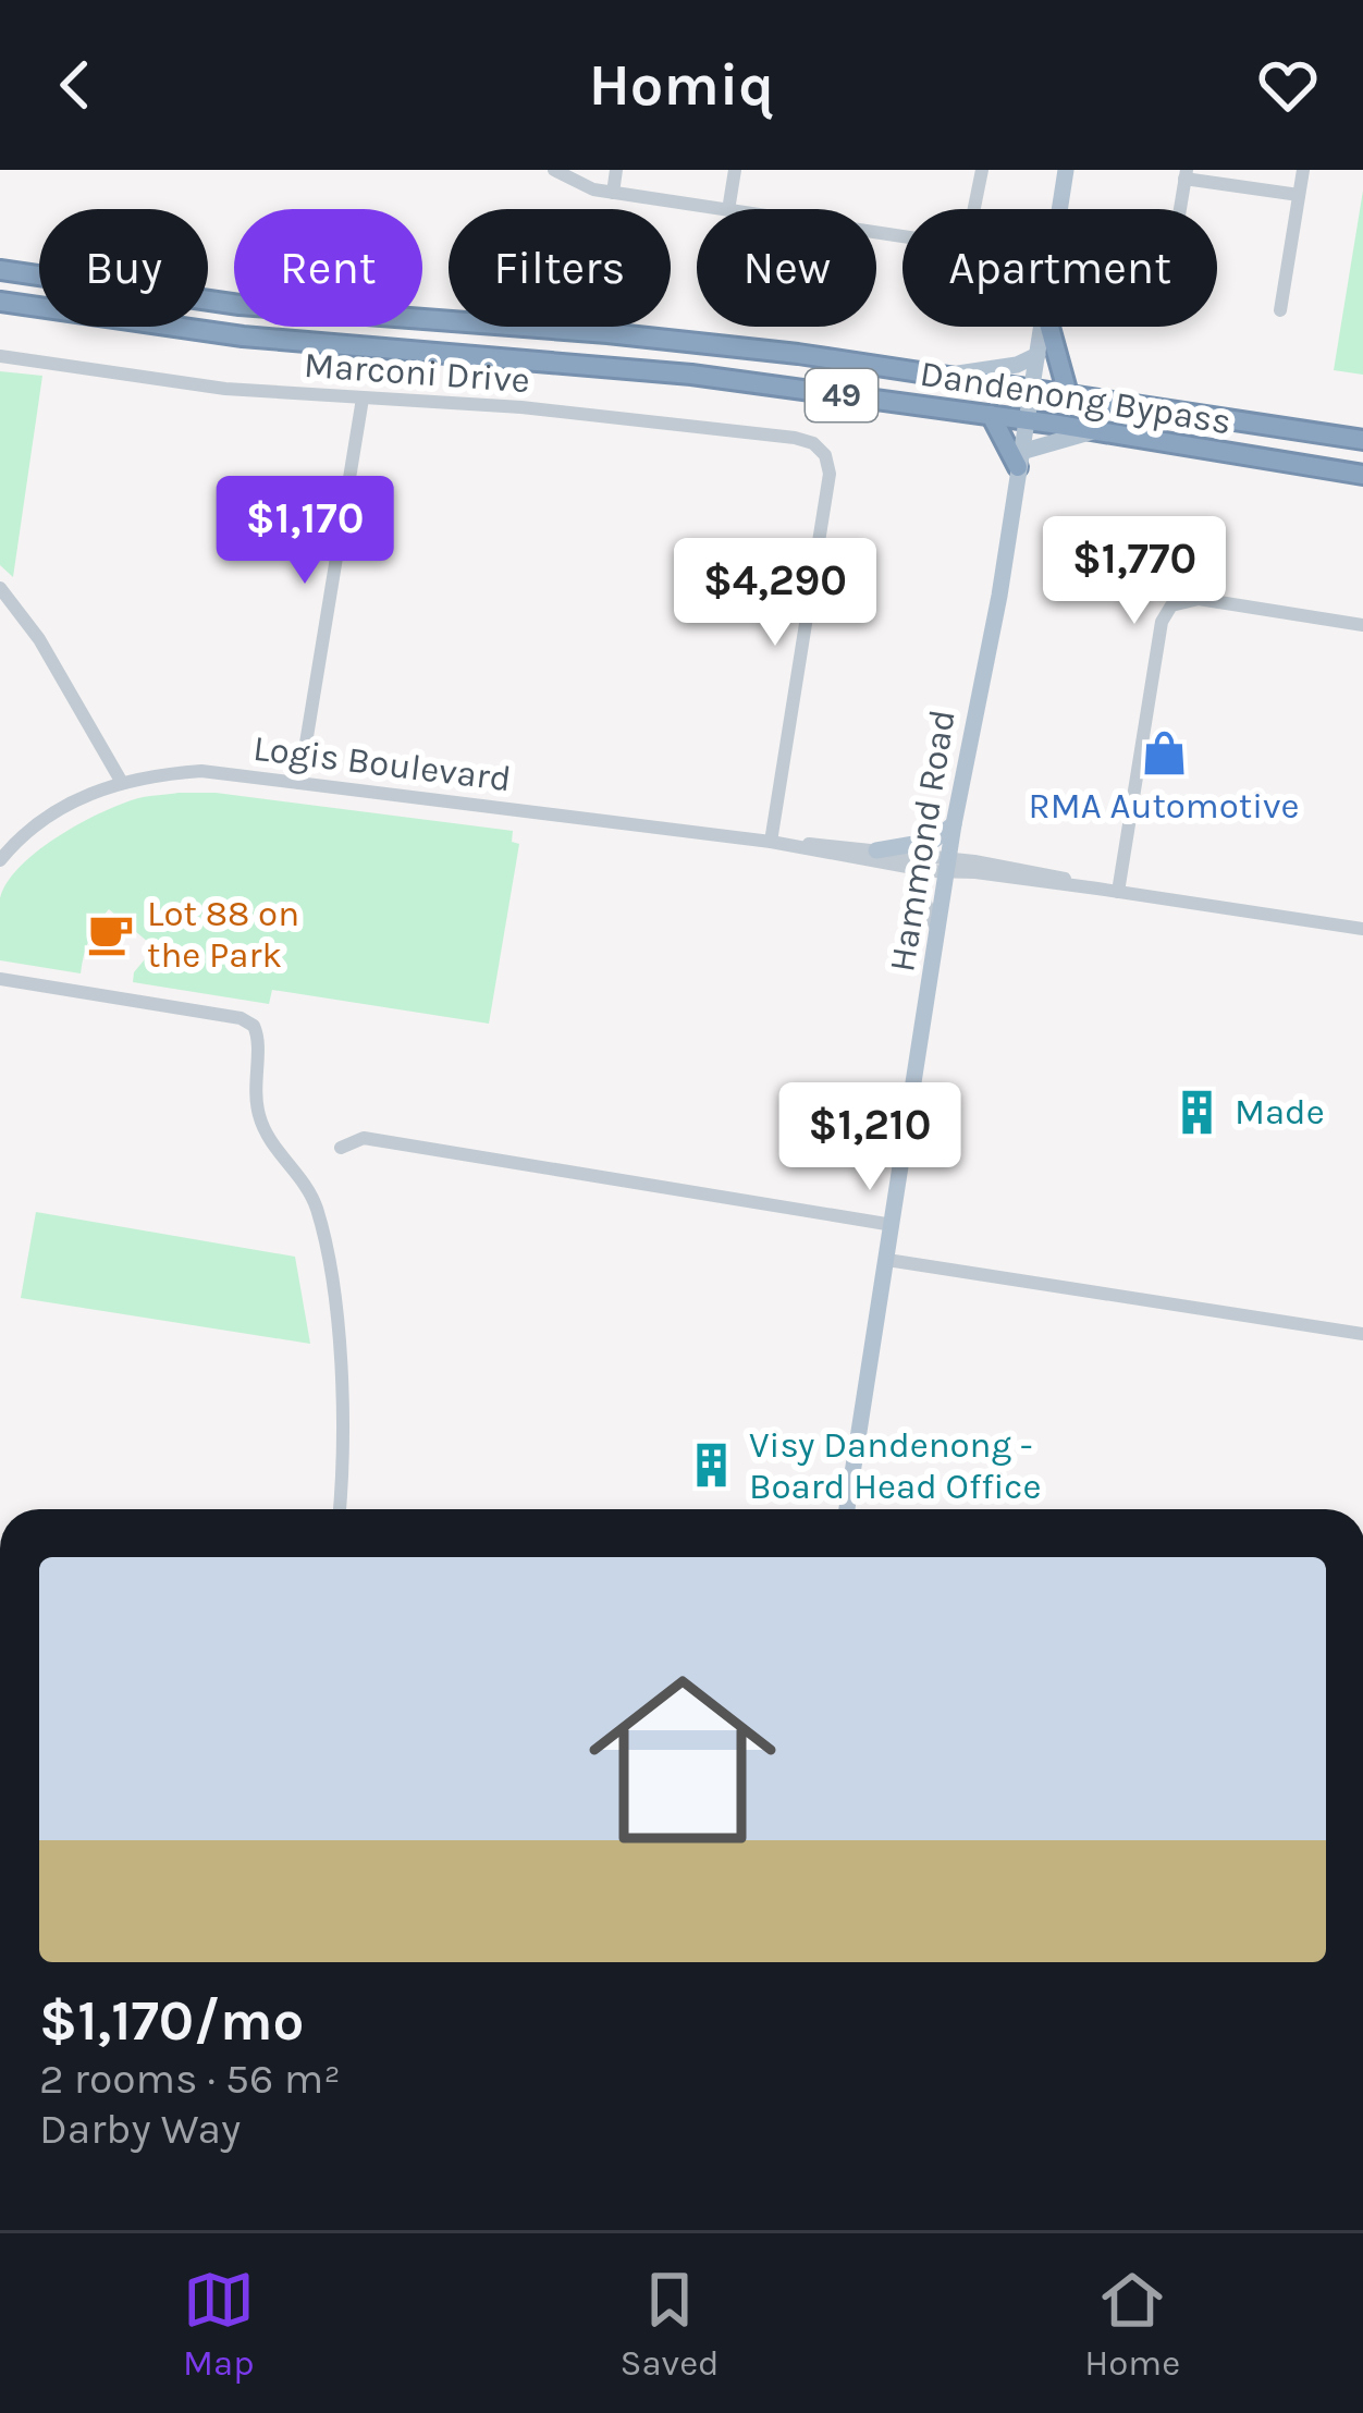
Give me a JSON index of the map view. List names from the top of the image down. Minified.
{"streets":{"highway":["49","Dandenong Bypass"],"main road":["Hammond Road"],"street":["Marconi Drive","Logis Boulevard"]},"crossings":[["Marconi Drive","Logis Boulevard"],["Dandenong Bypass","Hammond Road"],["Logis Boulevard","Hammond Road"]],"places":{"shop":["RMA Automotive"],"cafe":["Lot 88 on the Park"],"building":["Made","Visy Dandenong - Board Head Office"]},"page":{"header":"Homiq","chip":["Buy","Rent","Filters","New","Apartment"],"price":["$1,170","$1,770","$4,290","$1,210"],"list":[{"name":"$1,170/mo","note":"2 rooms · 56 m² · Darby Way"}],"tabs":["Map","Saved","Home"]}}
